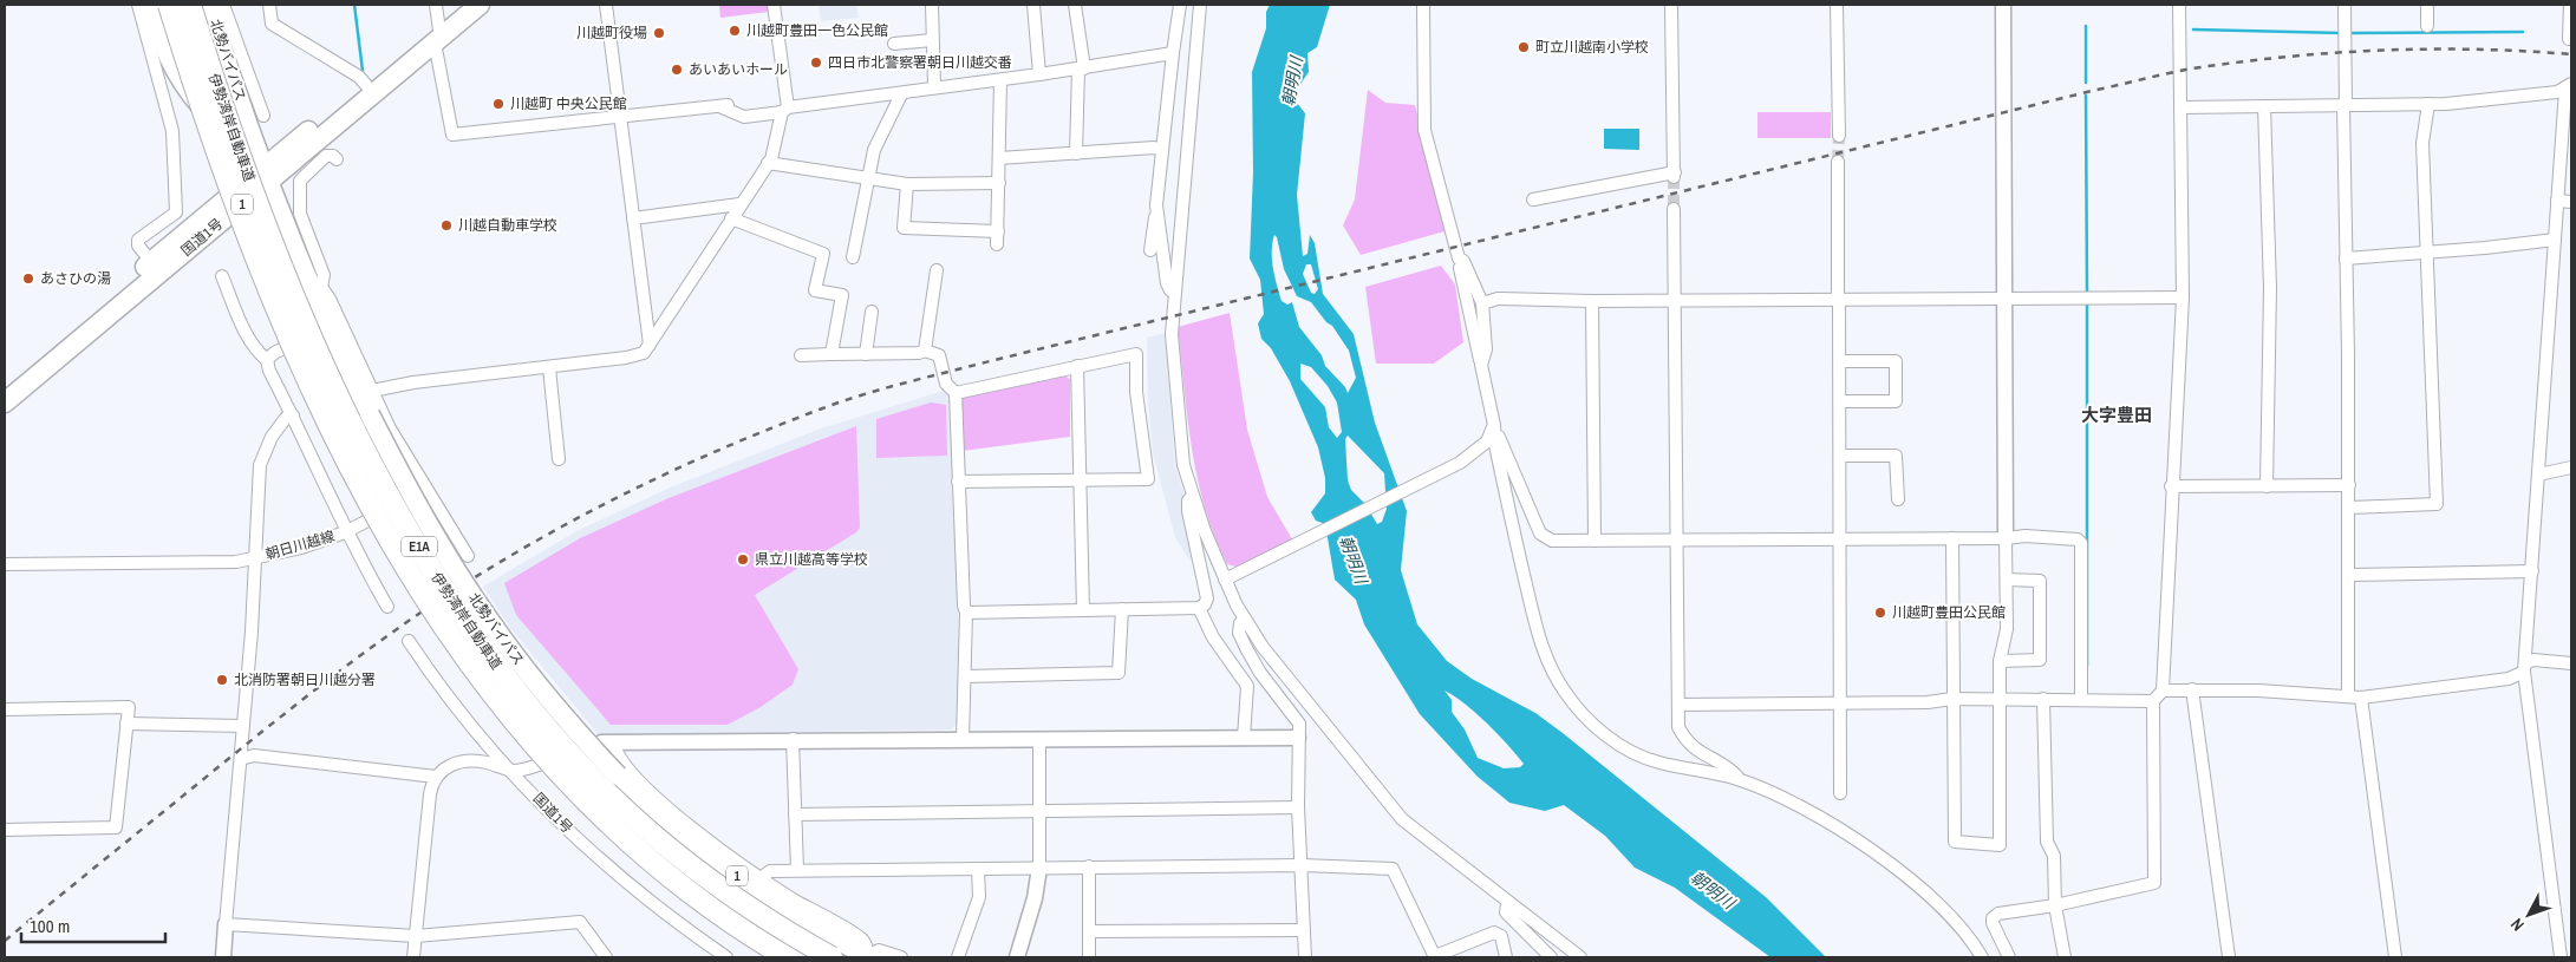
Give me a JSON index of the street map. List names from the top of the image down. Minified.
{"streets":{"highway":["北勢バイパス","伊勢湾岸自動車道","1","国道1号","E1A"],"street":["朝日川越線"]},"crossings":[["北勢バイパス","1"],["北勢バイパス","国道1号"]],"districts":["大字豊田"],"water":["朝明川"],"places":["川越町豊田一色公民館","川越町役場","町立川越南小学校","四日市北警察署朝日川越交番","あいあいホール","川越町 中央公民館","川越自動車学校","あさひの湯","県立川越高等学校","川越町豊田公民館","北消防署朝日川越分署"],"scale_bar":"100 m","north":"bottom left"}
